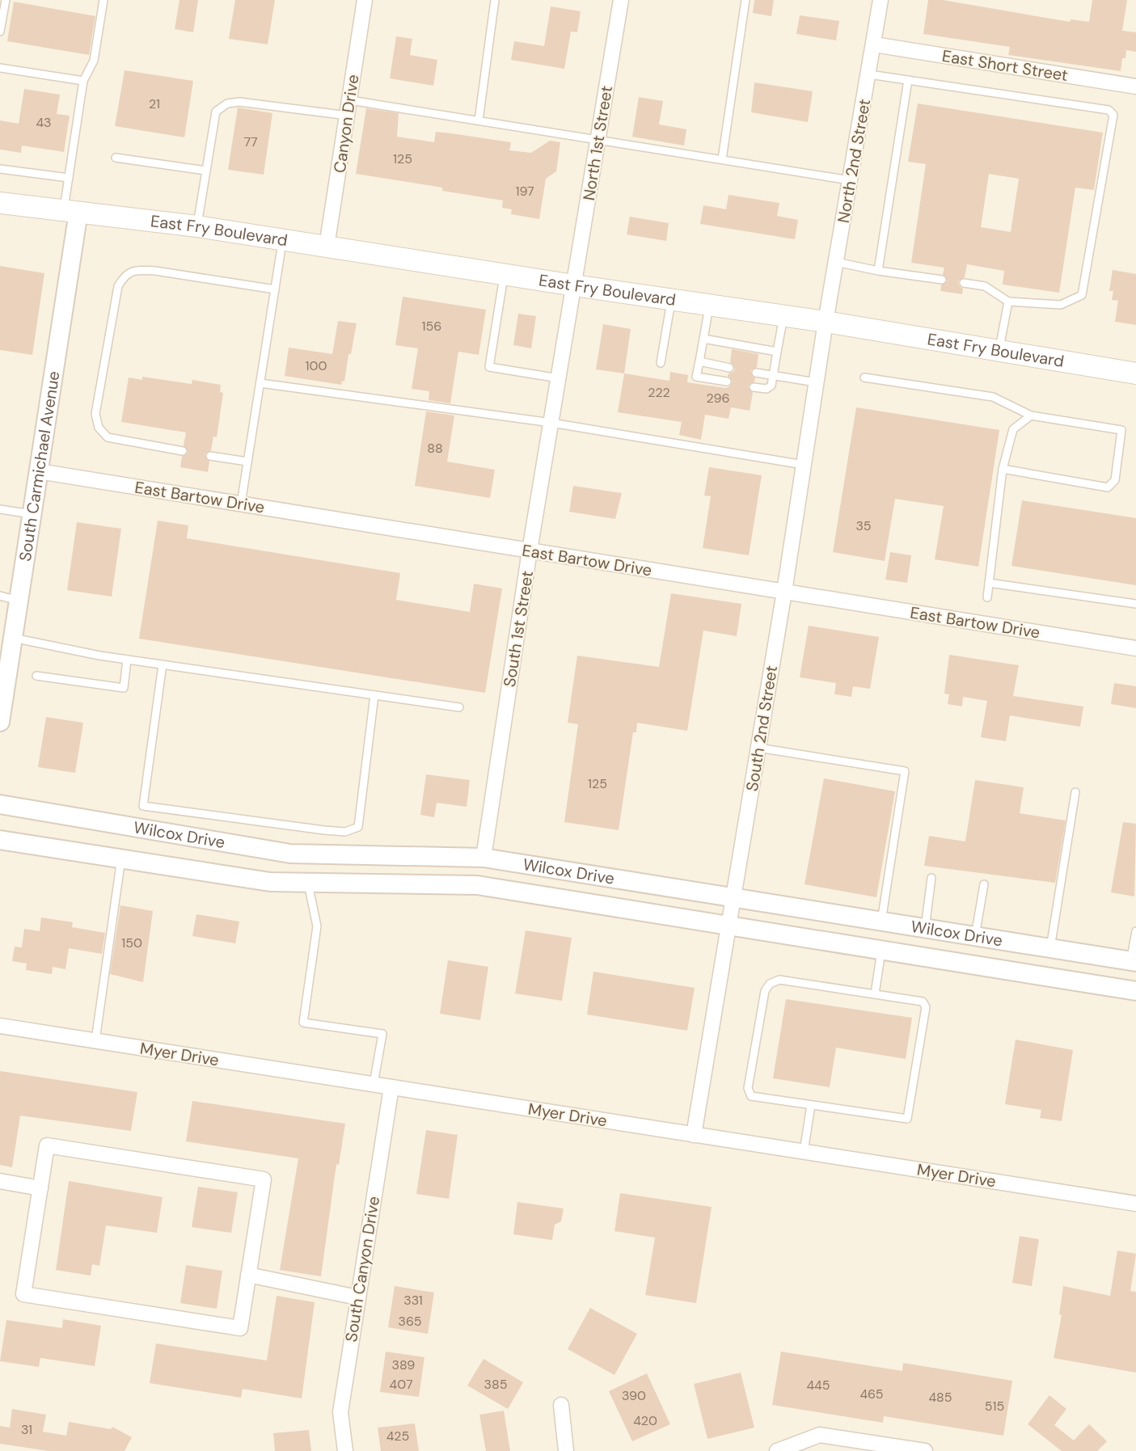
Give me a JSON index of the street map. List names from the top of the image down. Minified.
{"streets":{"main road":["East Fry Boulevard"],"street":["East Short Street","Canyon Drive","North 1st Street","North 2nd Street","South Carmichael Avenue","East Bartow Drive","South 1st Street","South 2nd Street","Wilcox Drive","Myer Drive","South Canyon Drive"]},"crossings":[["East Short Street","North 2nd Street"],["Canyon Drive","East Fry Boulevard"],["North 1st Street","East Fry Boulevard"],["North 1st Street","South 1st Street"],["North 2nd Street","East Fry Boulevard"],["North 2nd Street","South 2nd Street"],["East Fry Boulevard","South Carmichael Avenue"],["East Fry Boulevard","South 1st Street"],["East Fry Boulevard","South 2nd Street"],["South Carmichael Avenue","East Bartow Drive"],["East Bartow Drive","South 1st Street"],["East Bartow Drive","South 2nd Street"],["South 1st Street","Wilcox Drive"],["South 2nd Street","Wilcox Drive"],["South 2nd Street","Myer Drive"],["Myer Drive","South Canyon Drive"]],"house_numbers":["21","43","77","125","197","156","100","222","296","88","35","125","150","331","365","389","407","385","445","465","390","485","515","420","31","425"]}
